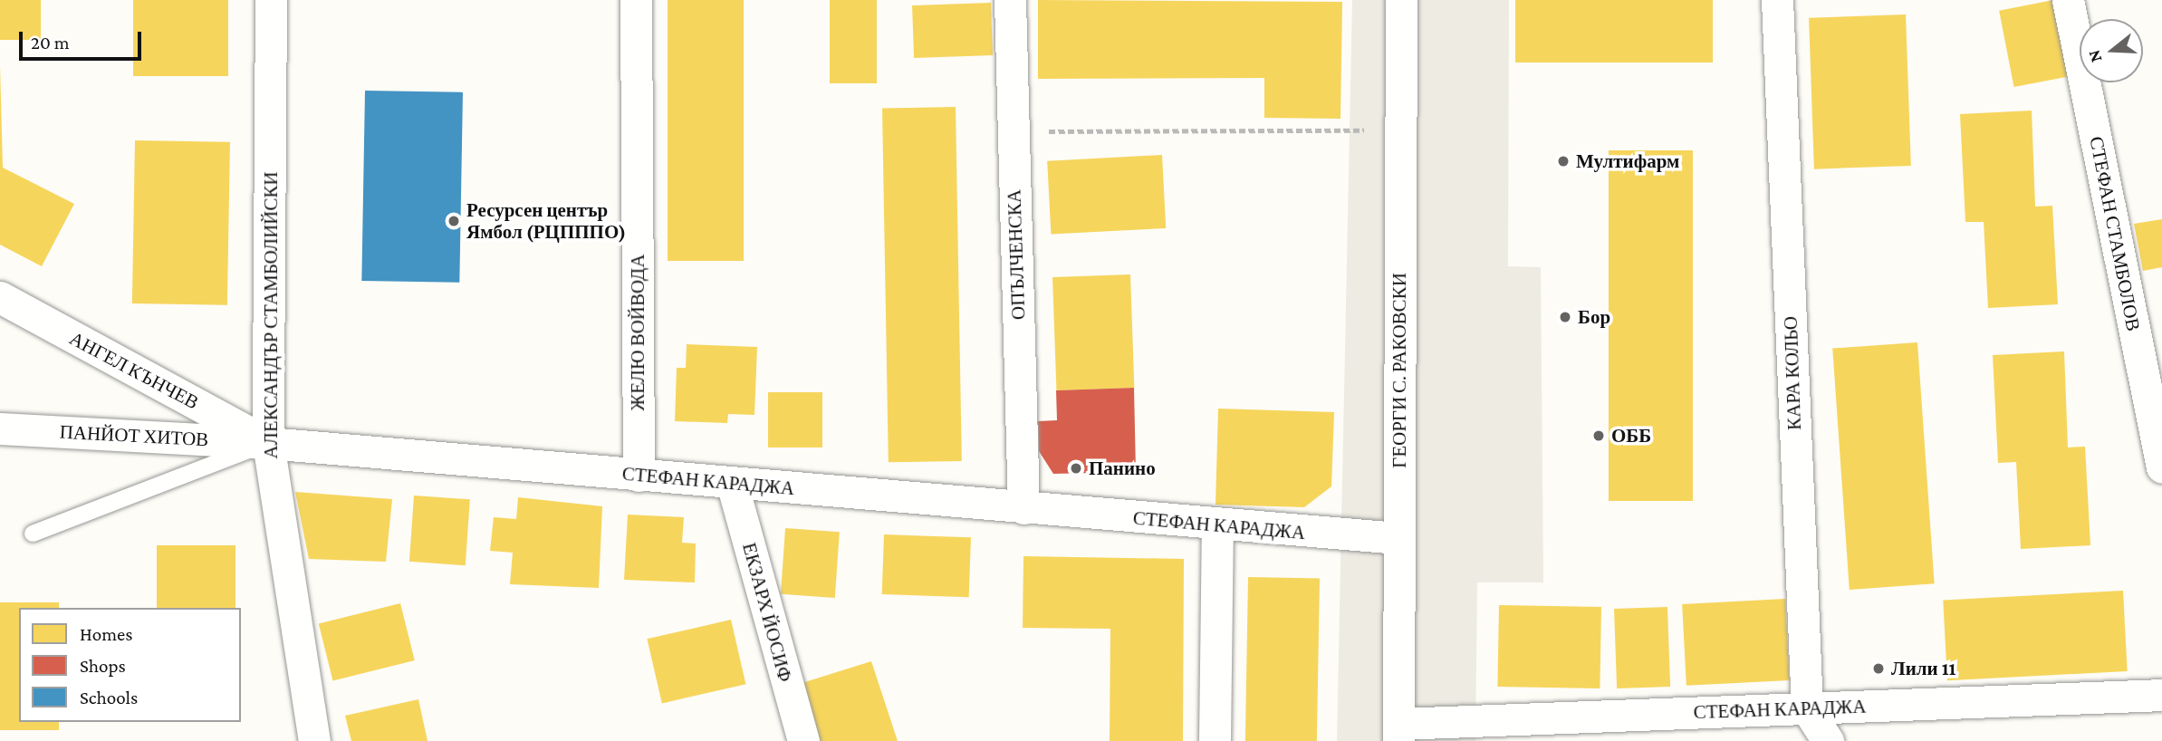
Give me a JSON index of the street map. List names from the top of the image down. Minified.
{"streets":{"street":["СТЕФАН СТАМБОЛОВ","ОПЪЛЧЕНСКА","АЛЕКСАНДЪР СТАМБОЛИЙСКИ","ЖЕЛЮ ВОЙВОДА","АНГЕЛ КЪНЧЕВ","ГЕОРГИ С. РАКОВСКИ","КАРА КОЛЬО","ПАНЙОТ ХИТОВ","СТЕФАН КАРАДЖА","ЕКЗАРХ ЙОСИФ"]},"crossings":[["ОПЪЛЧЕНСКА","СТЕФАН КАРАДЖА"],["АЛЕКСАНДЪР СТАМБОЛИЙСКИ","АНГЕЛ КЪНЧЕВ"],["АЛЕКСАНДЪР СТАМБОЛИЙСКИ","ПАНЙОТ ХИТОВ"],["АЛЕКСАНДЪР СТАМБОЛИЙСКИ","СТЕФАН КАРАДЖА"],["ЖЕЛЮ ВОЙВОДА","СТЕФАН КАРАДЖА"],["АНГЕЛ КЪНЧЕВ","ПАНЙОТ ХИТОВ"],["АНГЕЛ КЪНЧЕВ","СТЕФАН КАРАДЖА"],["ГЕОРГИ С. РАКОВСКИ","СТЕФАН КАРАДЖА"],["КАРА КОЛЬО","СТЕФАН КАРАДЖА"],["ПАНЙОТ ХИТОВ","СТЕФАН КАРАДЖА"],["СТЕФАН КАРАДЖА","ЕКЗАРХ ЙОСИФ"]],"places":["Мултифарм","Ресурсен център Ямбол (РЦПППО)","Бор","ОББ","Панино","Лили 11"],"legend":["Homes","Shops","Schools"],"scale_bar":"20 m","north":"left"}
